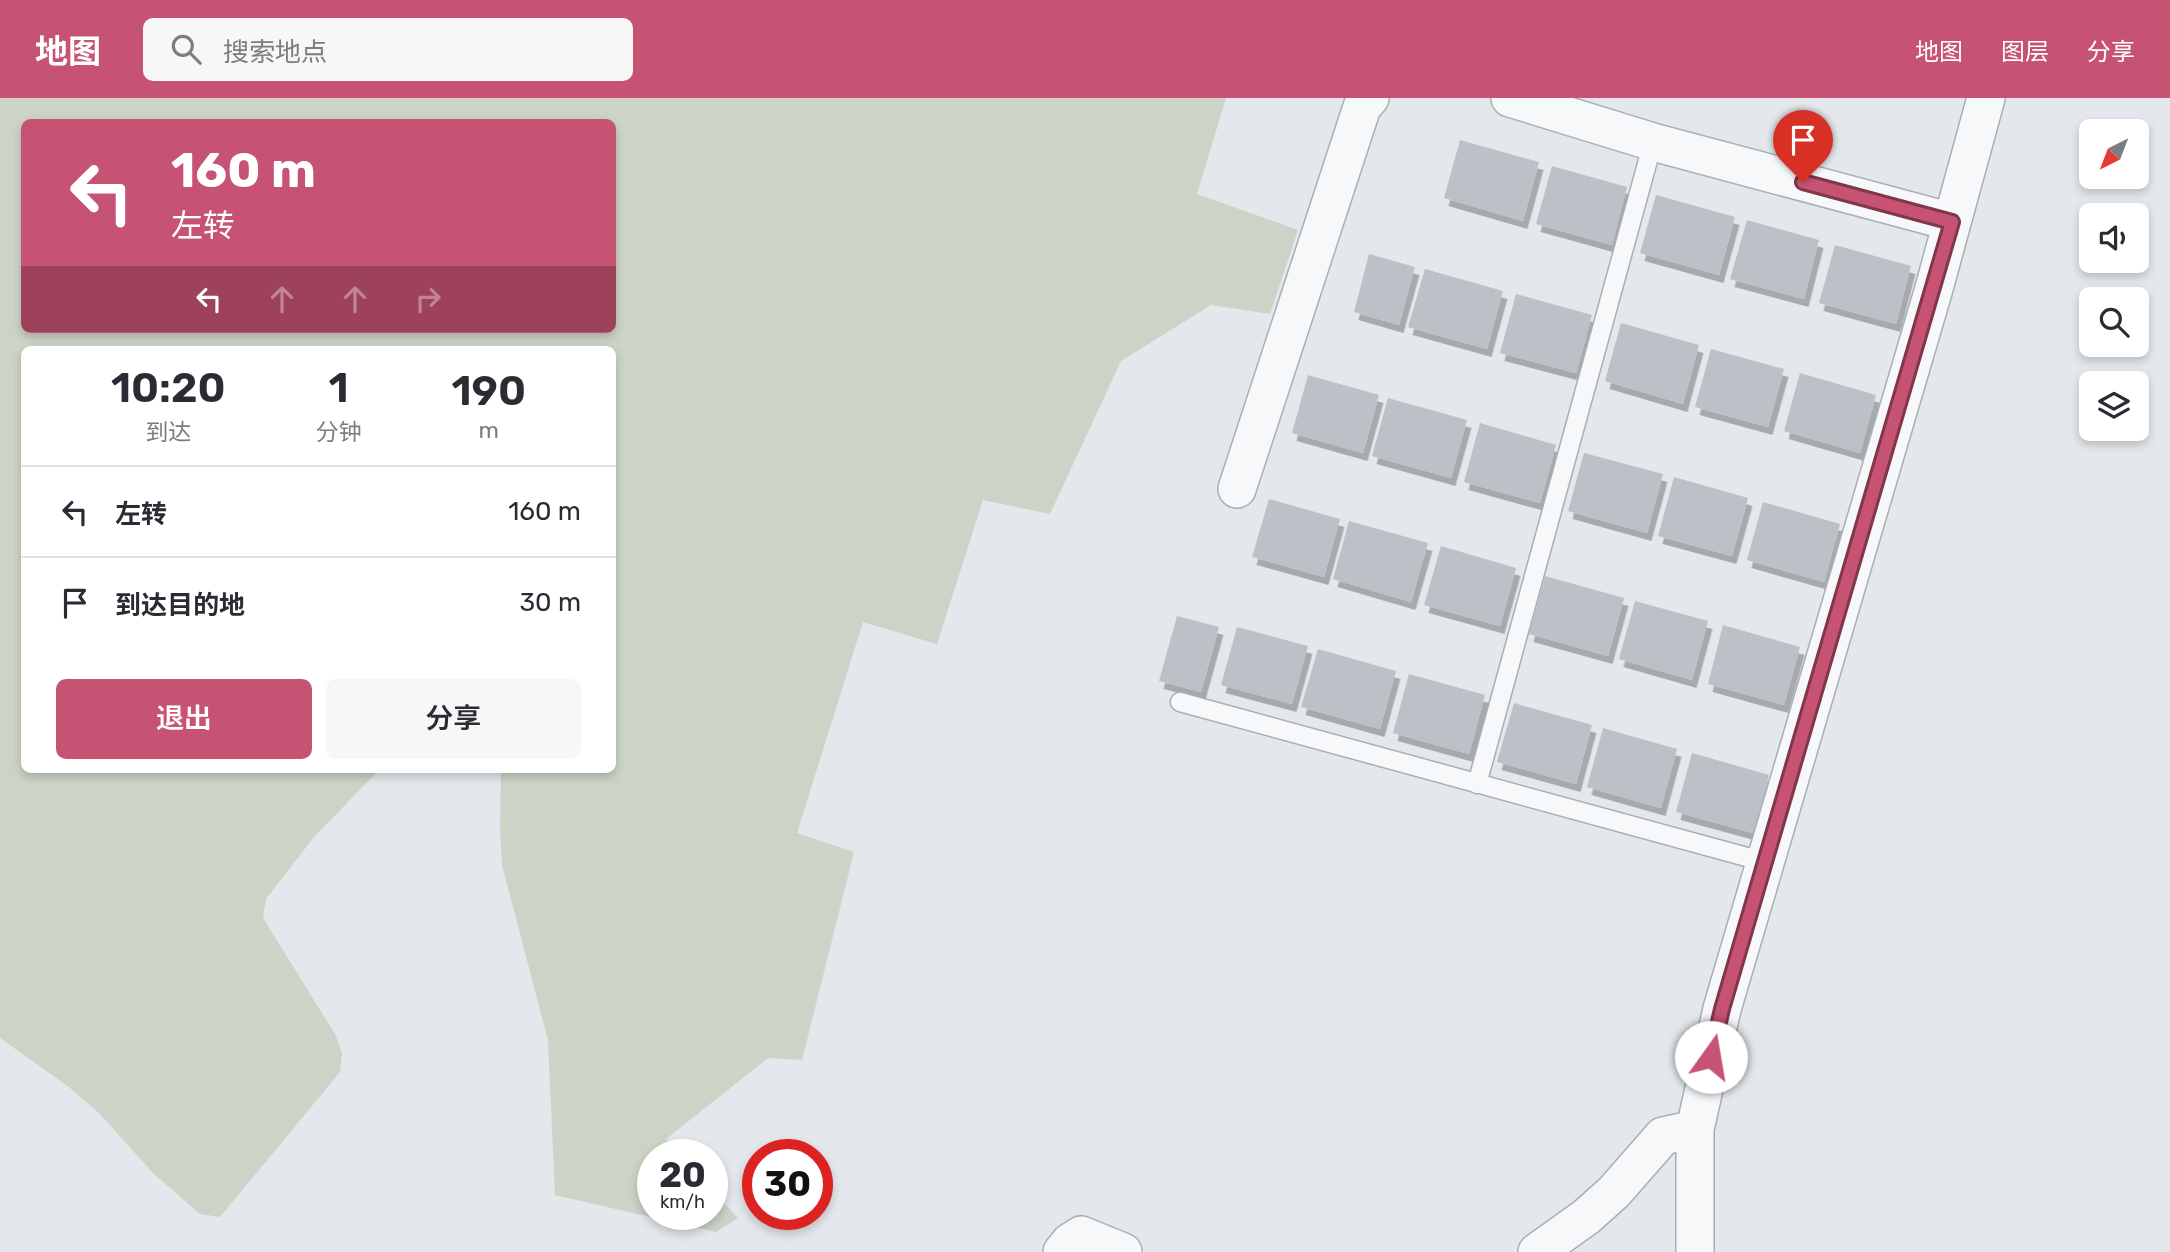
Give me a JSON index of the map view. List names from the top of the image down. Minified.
{"north":"bottom left","page":{"header":"地图","search":"搜索地点","nav":["地图","图层","分享"],"turn":["160 m","左转"],"eta":["10:20","到达","1","分钟","190","m"],"list":[{"name":"左转","value":"160 m"},{"name":"到达目的地","value":"30 m"}],"buttons":["退出","分享"],"speed":"20 km/h","limit":"30"}}
